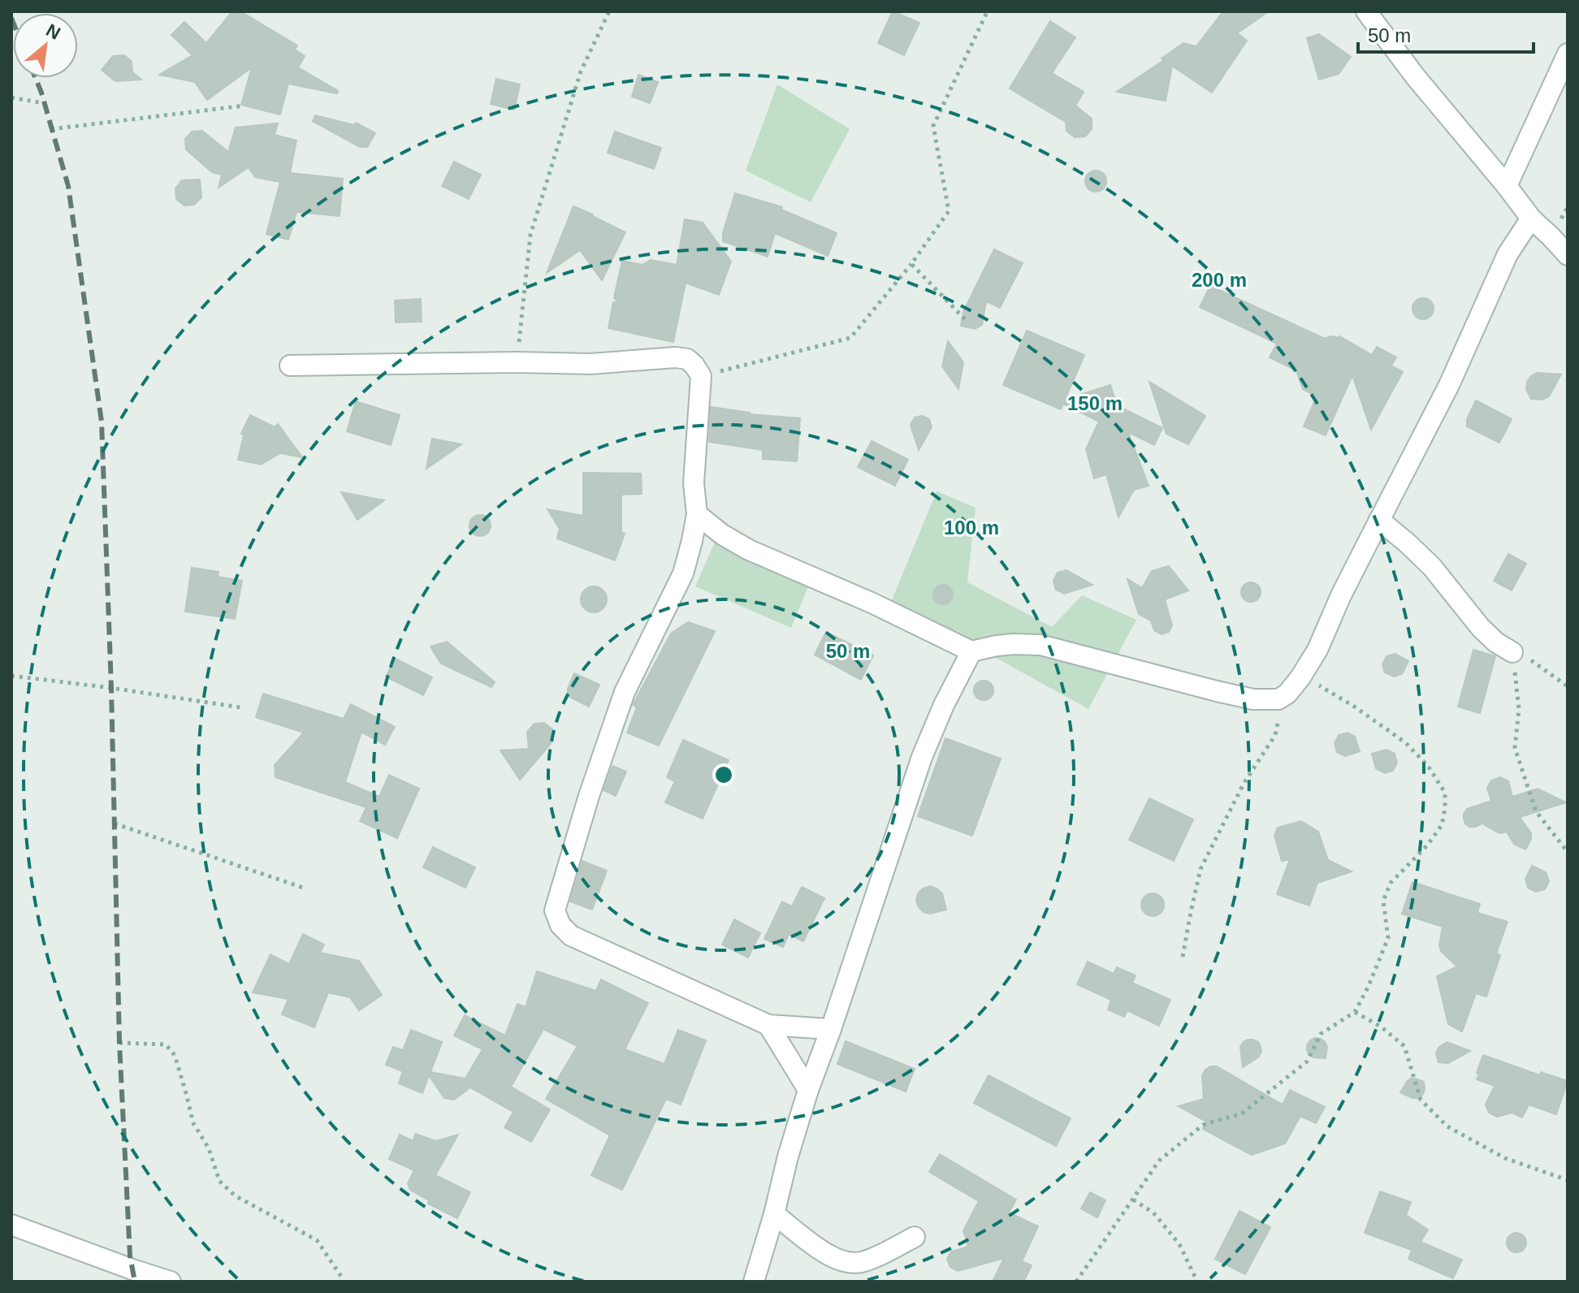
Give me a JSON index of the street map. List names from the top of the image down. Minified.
{"scale_bar":"50 m","north":"top right","rings":["200 m","150 m","100 m","50 m"]}
